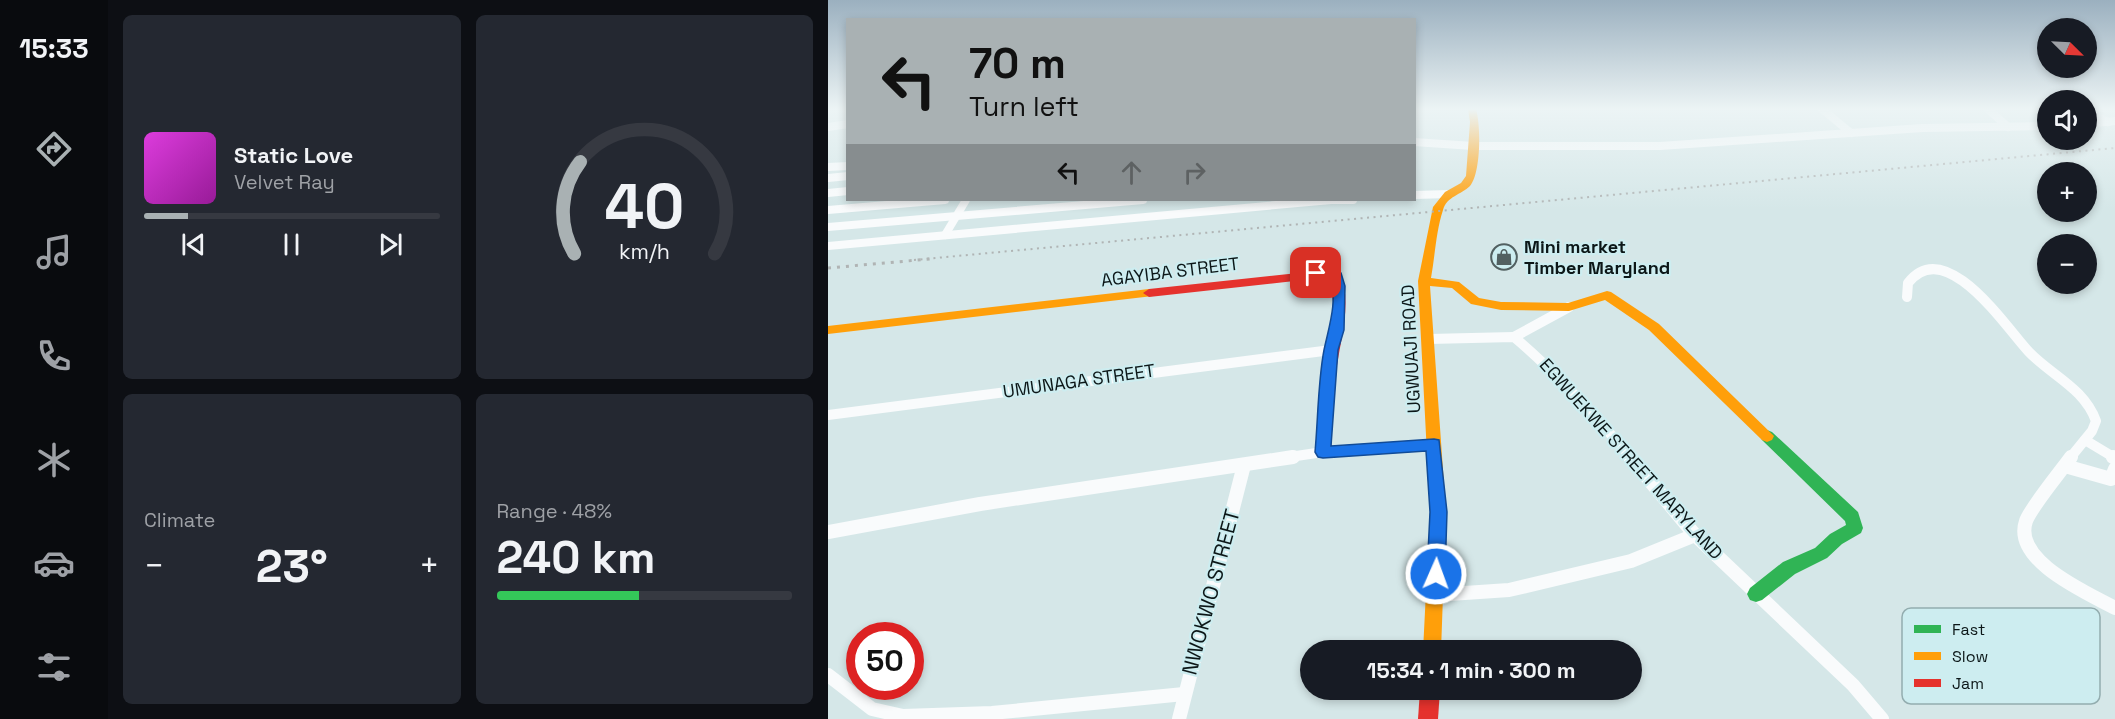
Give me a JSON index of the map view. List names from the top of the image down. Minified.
{"streets":{"street":["AGAYIBA STREET","UGWUAJI ROAD","UMUNAGA STREET","EGWUEKWE STREET MARYLAND","NWOKWO STREET"]},"crossings":[["AGAYIBA STREET","UMUNAGA STREET"]],"places":{"shop":["Mini market Timber Maryland"]},"legend":["Fast","Slow","Jam"],"north":"bottom right","page":{"tabs":"15:33","map_buttons":["+","−"],"turn":["70 m","Turn left"],"song":["Static Love","Velvet Ray"],"tile":["Climate",["Range · 48%","240 km"]],"heat":["−","23°","+"],"limit":"50","trip":"15:34 · 1 min · 300 m","gauge":["40","km/h"]}}
